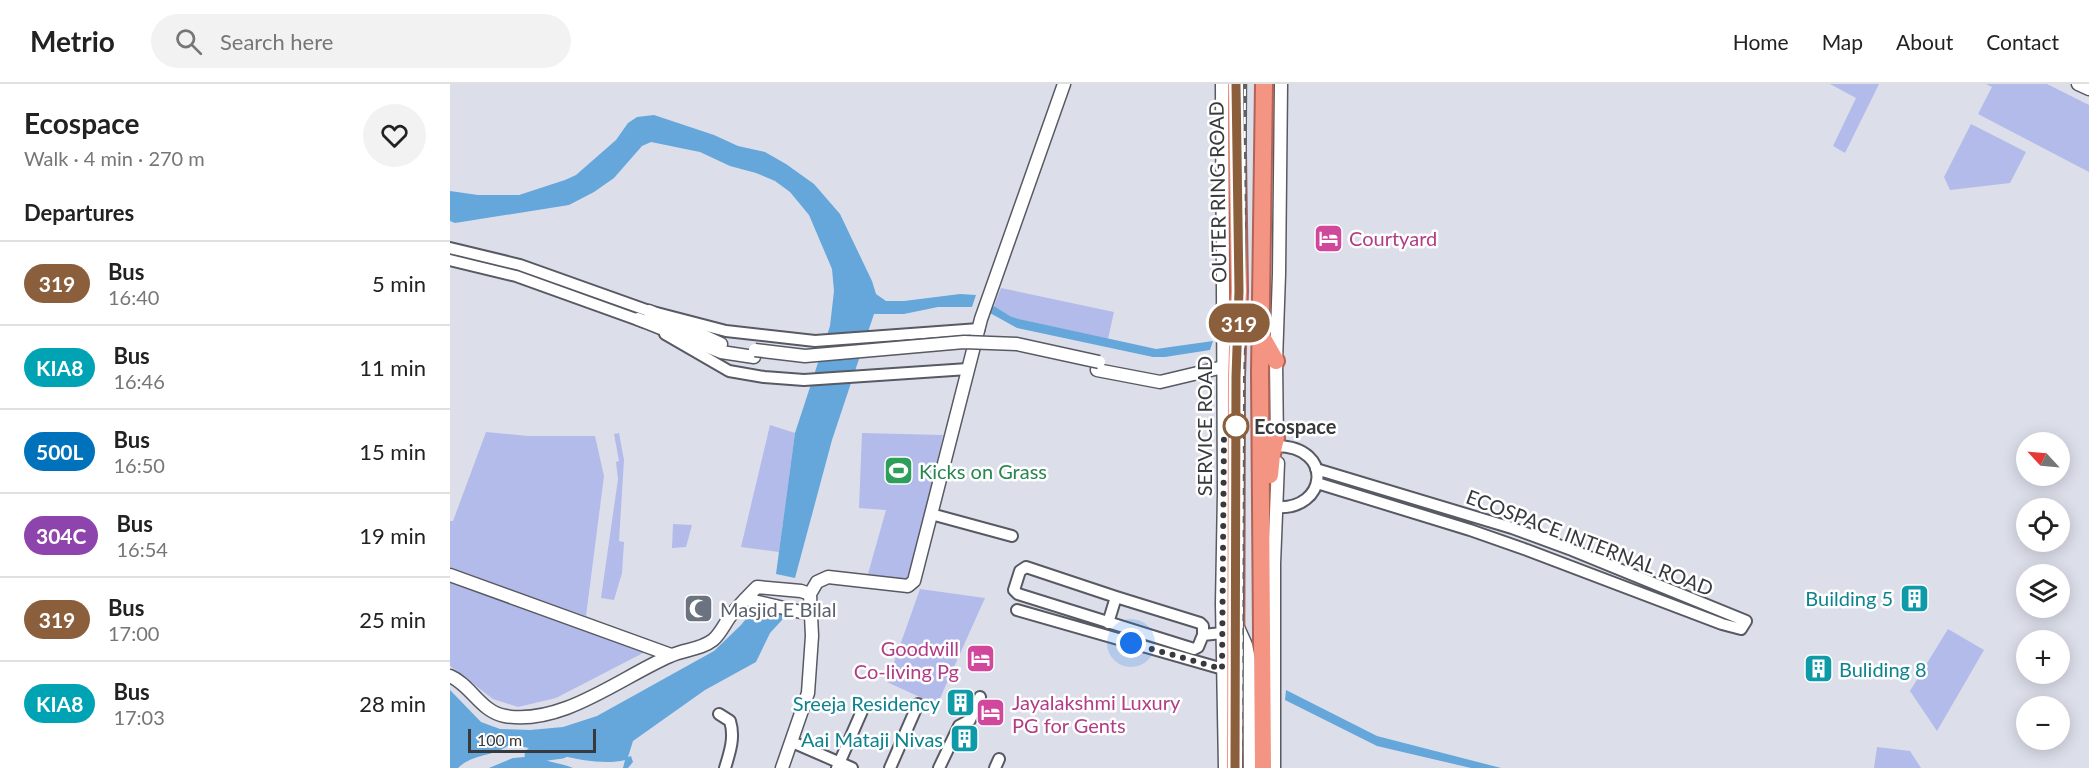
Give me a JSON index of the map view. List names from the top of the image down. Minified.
{"streets":{"highway":["OUTER RING ROAD"],"street":["SERVICE ROAD","ECOSPACE INTERNAL ROAD"]},"crossings":[["OUTER RING ROAD","SERVICE ROAD"]],"places":{"hotel":["Courtyard","Goodwill Co-living Pg","Jayalakshmi Luxury PG for Gents"],"other":["Ecospace"],"sports":["Kicks on Grass"],"building":["Building 5","Buliding 8","Sreeja Residency","Aai Mataji Nivas"],"mosque":["Masjid E Bilal"]},"lines":["bus line 319"],"scale_bar":"100 m","north":"top left","page":{"header":"Metrio","search":"Search here","nav":["Home","Map","About","Contact"],"heading":[["Ecospace","Walk · 4 min · 270 m"],"Departures"],"on_map":"319","list":[{"mark":"319","name":"Bus","note":"16:40","value":"5 min"},{"mark":"KIA8","name":"Bus","note":"16:46","value":"11 min"},{"mark":"500L","name":"Bus","note":"16:50","value":"15 min"},{"mark":"304C","name":"Bus","note":"16:54","value":"19 min"},{"mark":"319","name":"Bus","note":"17:00","value":"25 min"},{"mark":"KIA8","name":"Bus","note":"17:03","value":"28 min"}],"map_buttons":["+","−"],"scale":"100 m"}}
